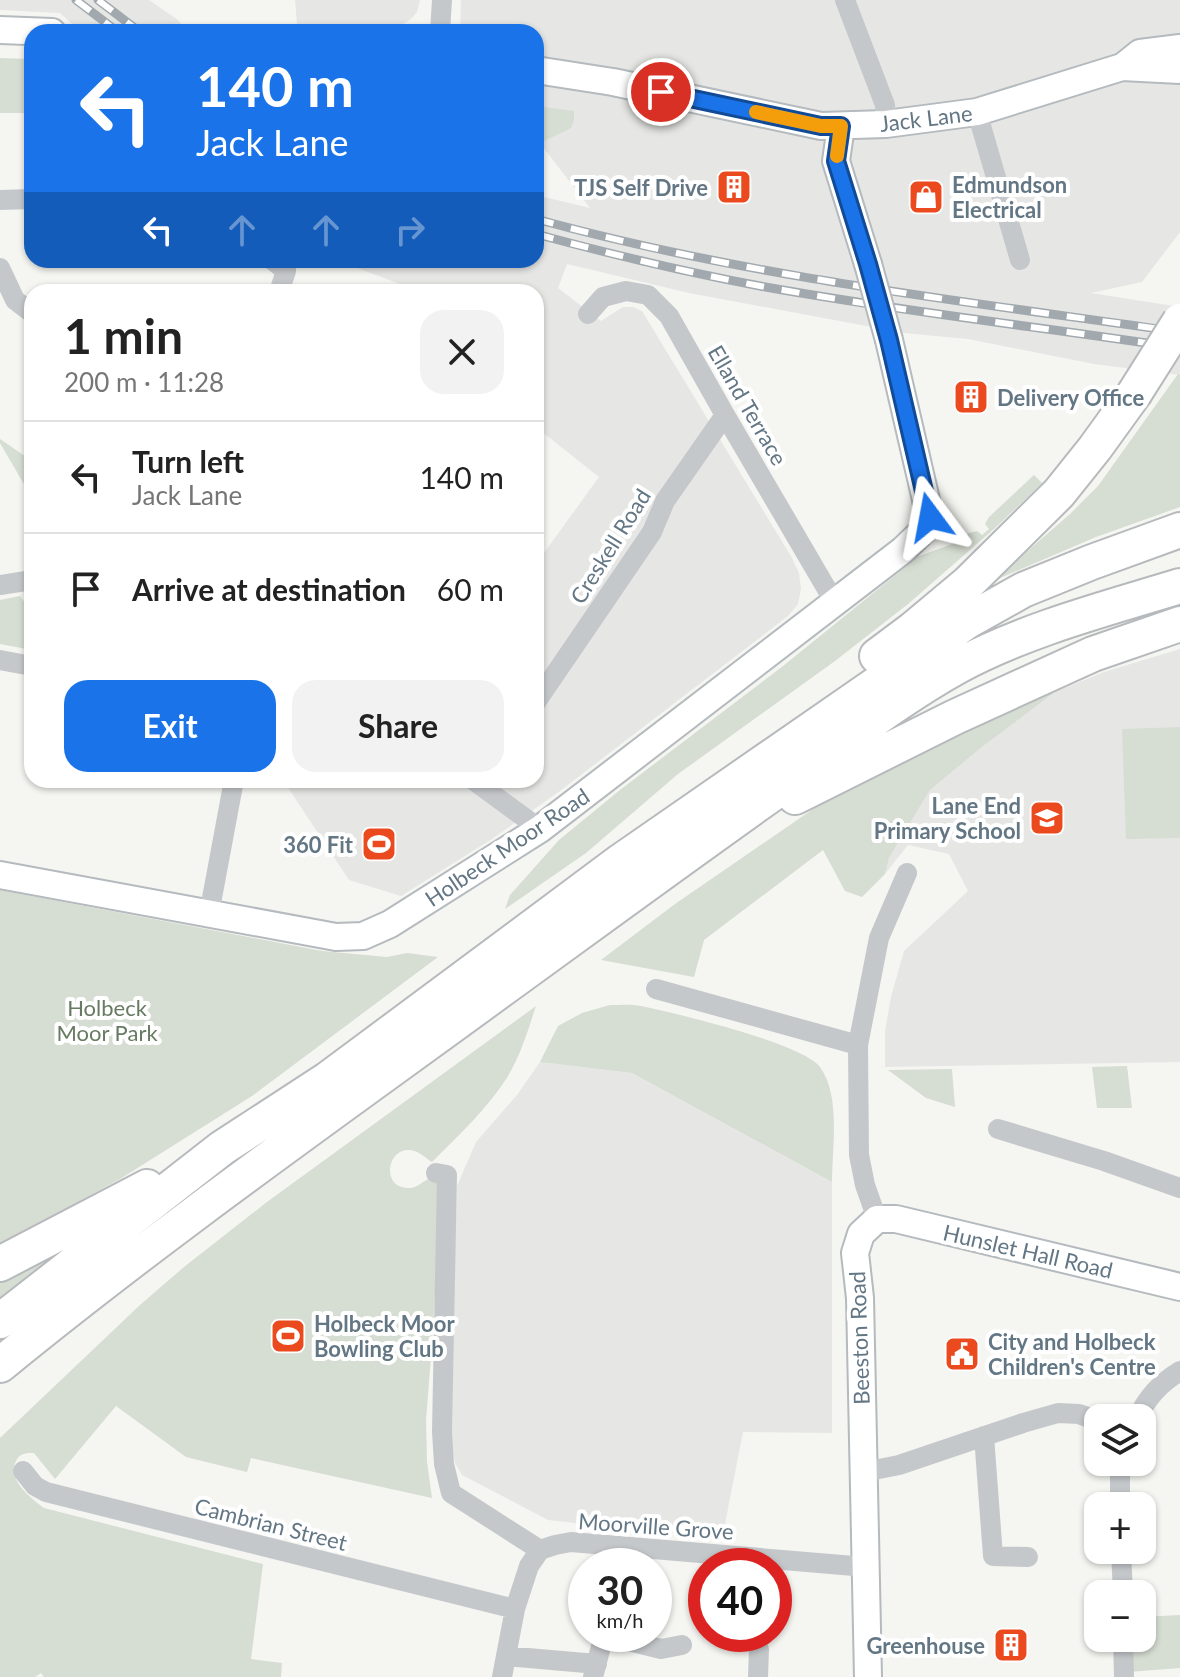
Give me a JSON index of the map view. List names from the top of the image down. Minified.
{"streets":{"street":["Jack Lane","Elland Terrace","Creskell Road","Holbeck Moor Road","Hunslet Hall Road","Beeston Road","Cambrian Street","Moorville Grove"]},"crossings":[["Jack Lane","Holbeck Moor Road"],["Elland Terrace","Creskell Road"],["Elland Terrace","Holbeck Moor Road"],["Hunslet Hall Road","Beeston Road"],["Beeston Road","Moorville Grove"]],"parks":["Holbeck Moor Park"],"places":{"building":["TJS Self Drive","Delivery Office","Greenhouse"],"shop":["Edmundson Electrical"],"school or university":["Lane End Primary School"],"sports":["360 Fit","Holbeck Moor Bowling Club"],"public building":["City and Holbeck Children's Centre"]},"page":{"turn":["140 m","Jack Lane"],"heading":["1 min","200 m · 11:28"],"list":[{"name":"Turn left","note":"Jack Lane","value":"140 m"},{"name":"Arrive at destination","value":"60 m"}],"buttons":["Exit","Share"],"map_buttons":["+","−"],"speed":"30 km/h","limit":"40"}}
